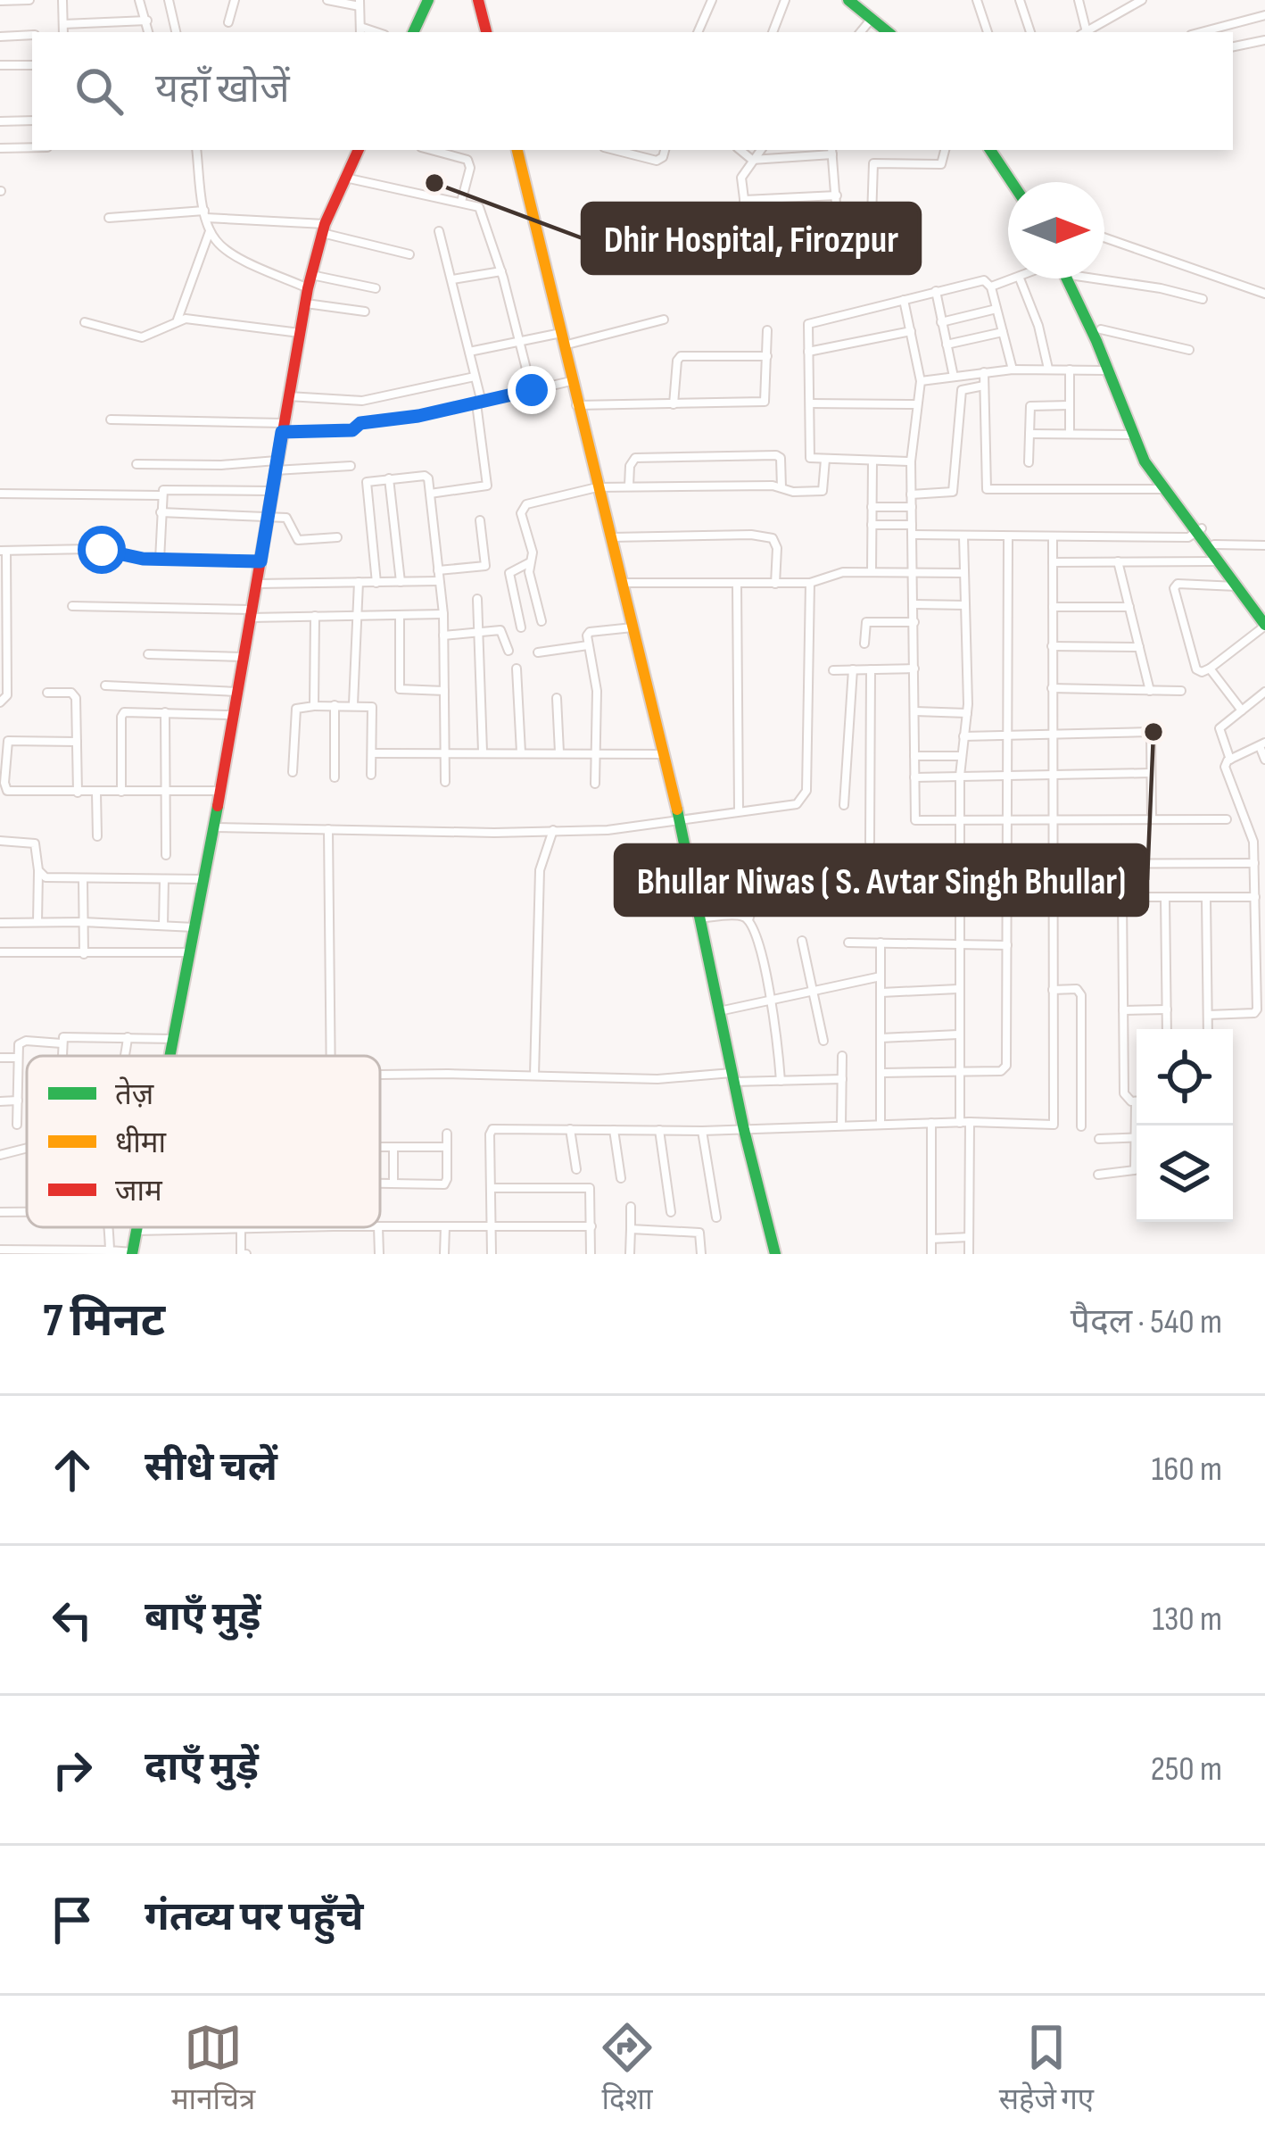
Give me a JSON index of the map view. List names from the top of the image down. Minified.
{"places":["Dhir Hospital, Firozpur","Bhullar Niwas ( S. Avtar Singh Bhullar)"],"legend":["तेज़","धीमा","जाम"],"north":"right","page":{"search":"यहाँ खोजें","heading":["7 मिनट","पैदल · 540 m"],"list":[["सीधे चलें","160 m"],["बाएँ मुड़ें","130 m"],["दाएँ मुड़ें","250 m"],"गंतव्य पर पहुँचे"],"nav":["मानचित्र","दिशा","सहेजे गए"]}}
